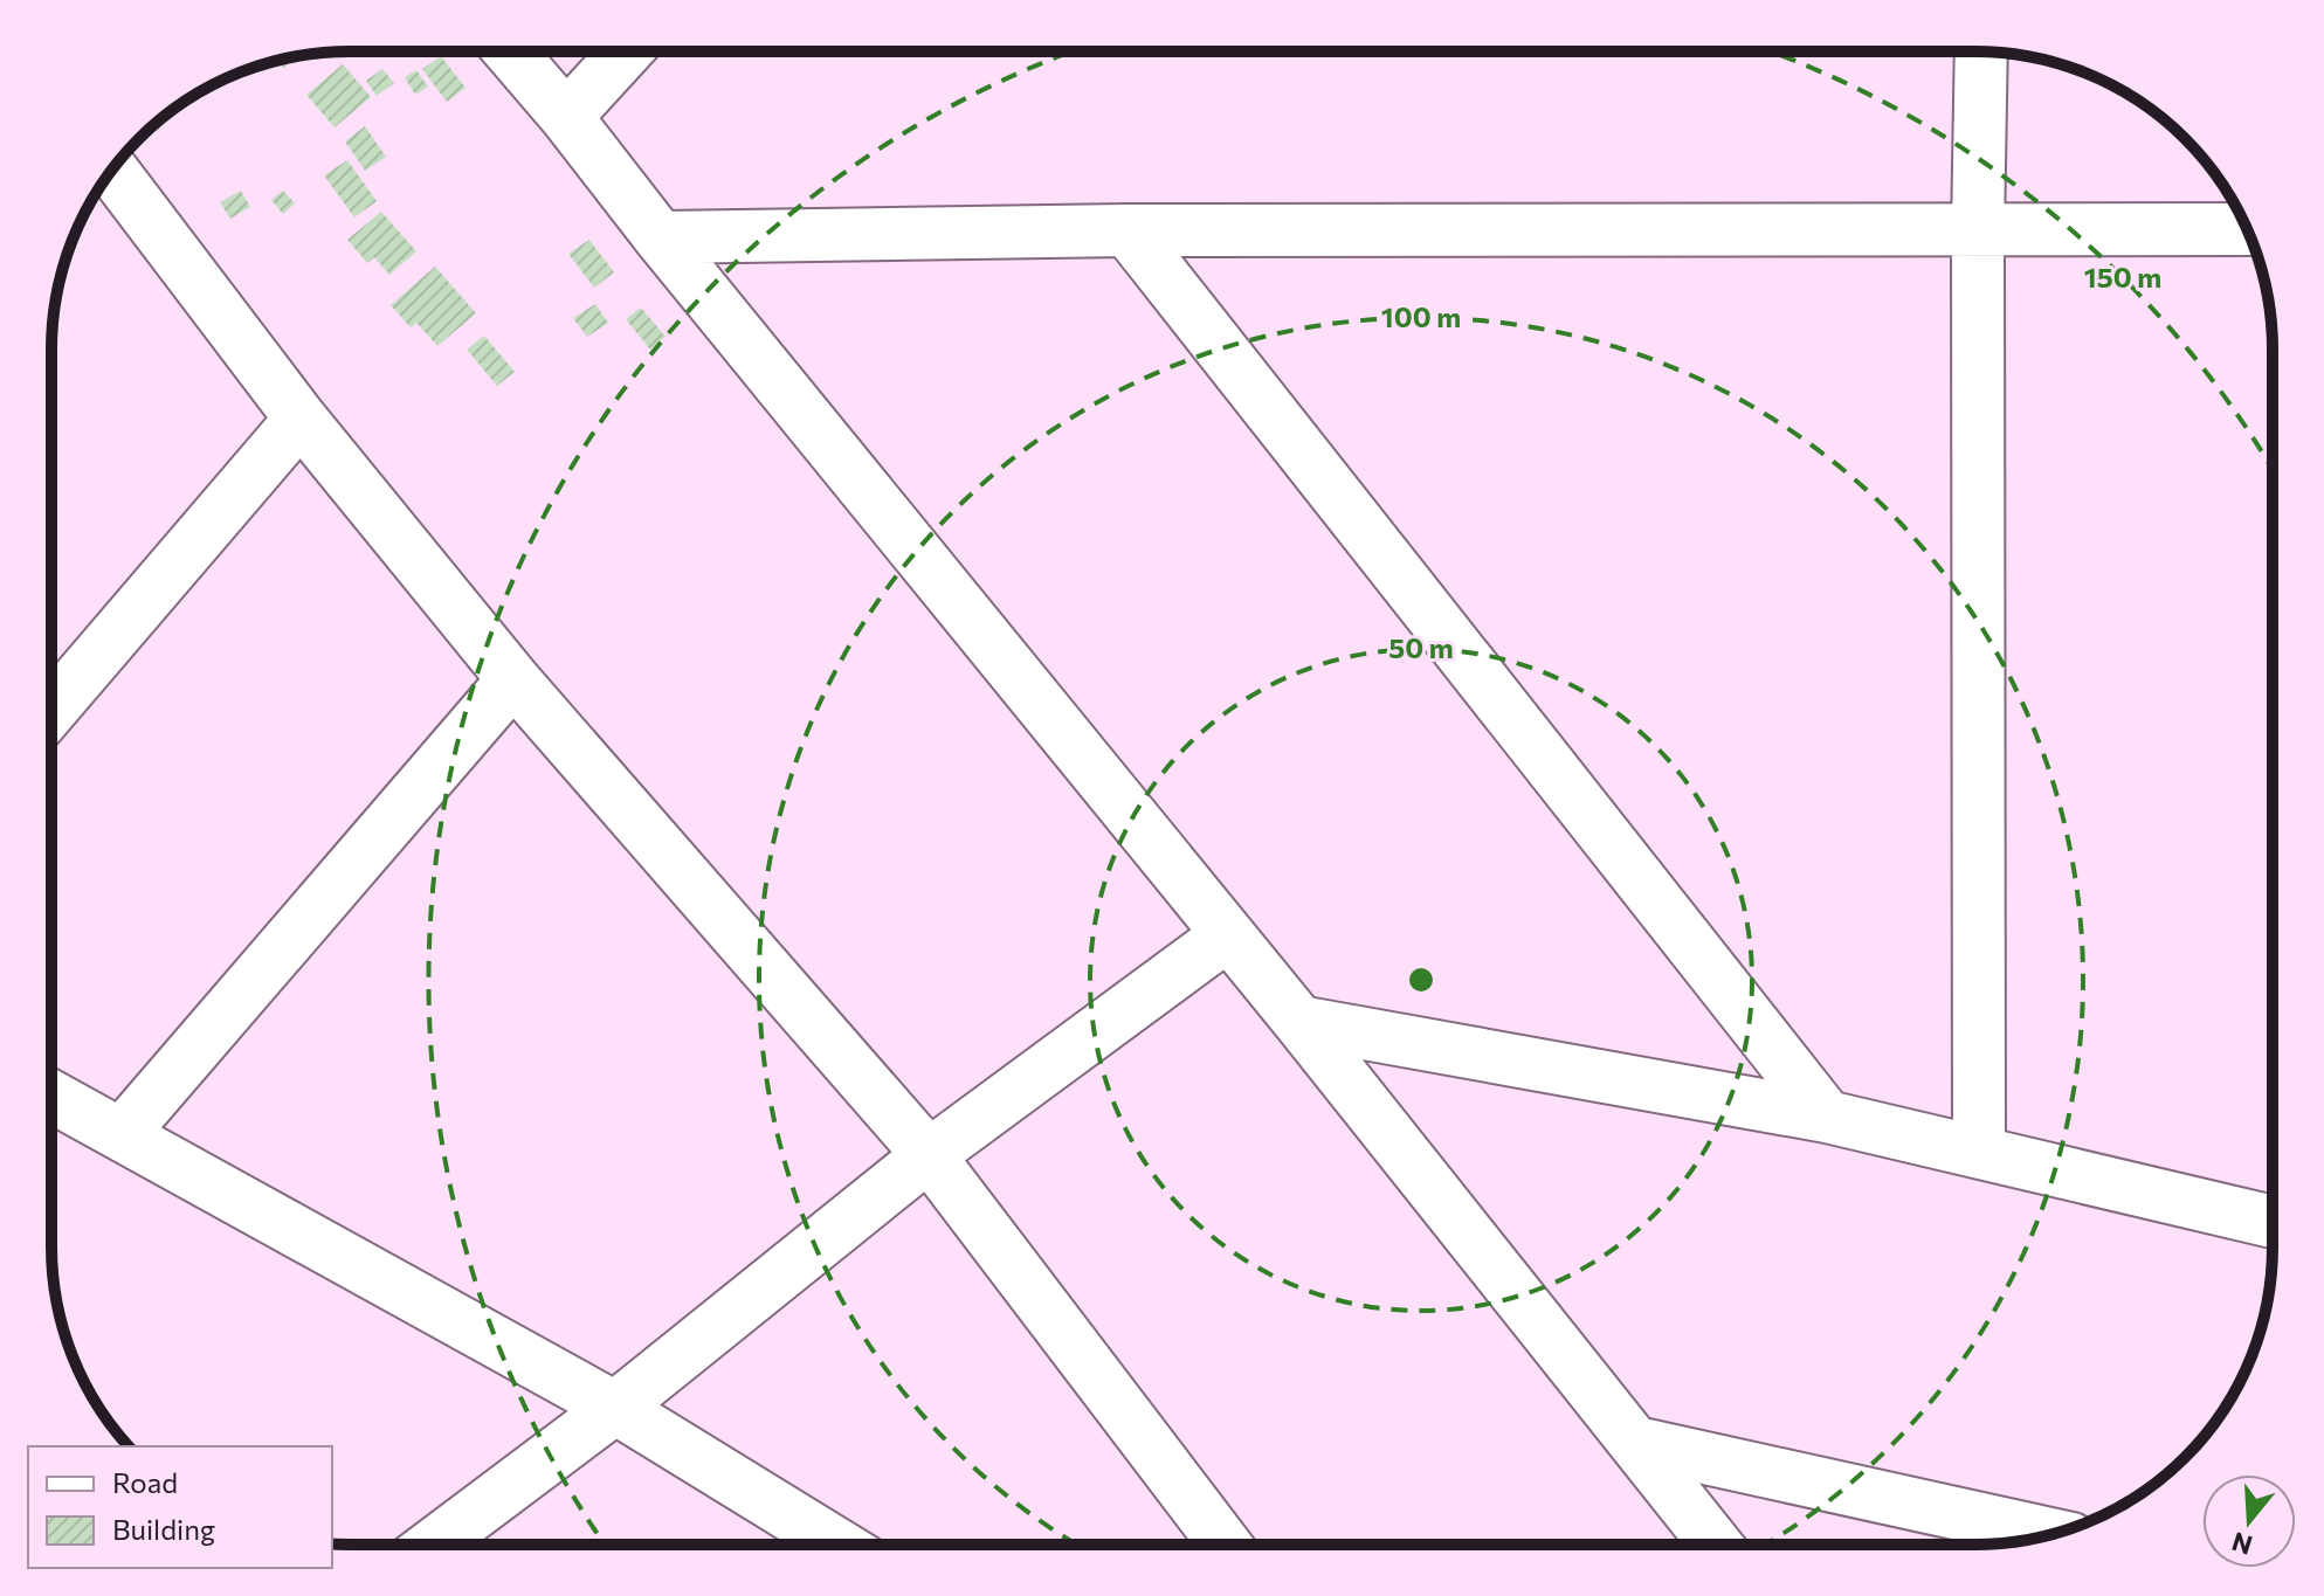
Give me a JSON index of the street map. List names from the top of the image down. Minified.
{"legend":["Road","Building"],"north":"bottom","rings":["150 m","100 m","50 m"]}
